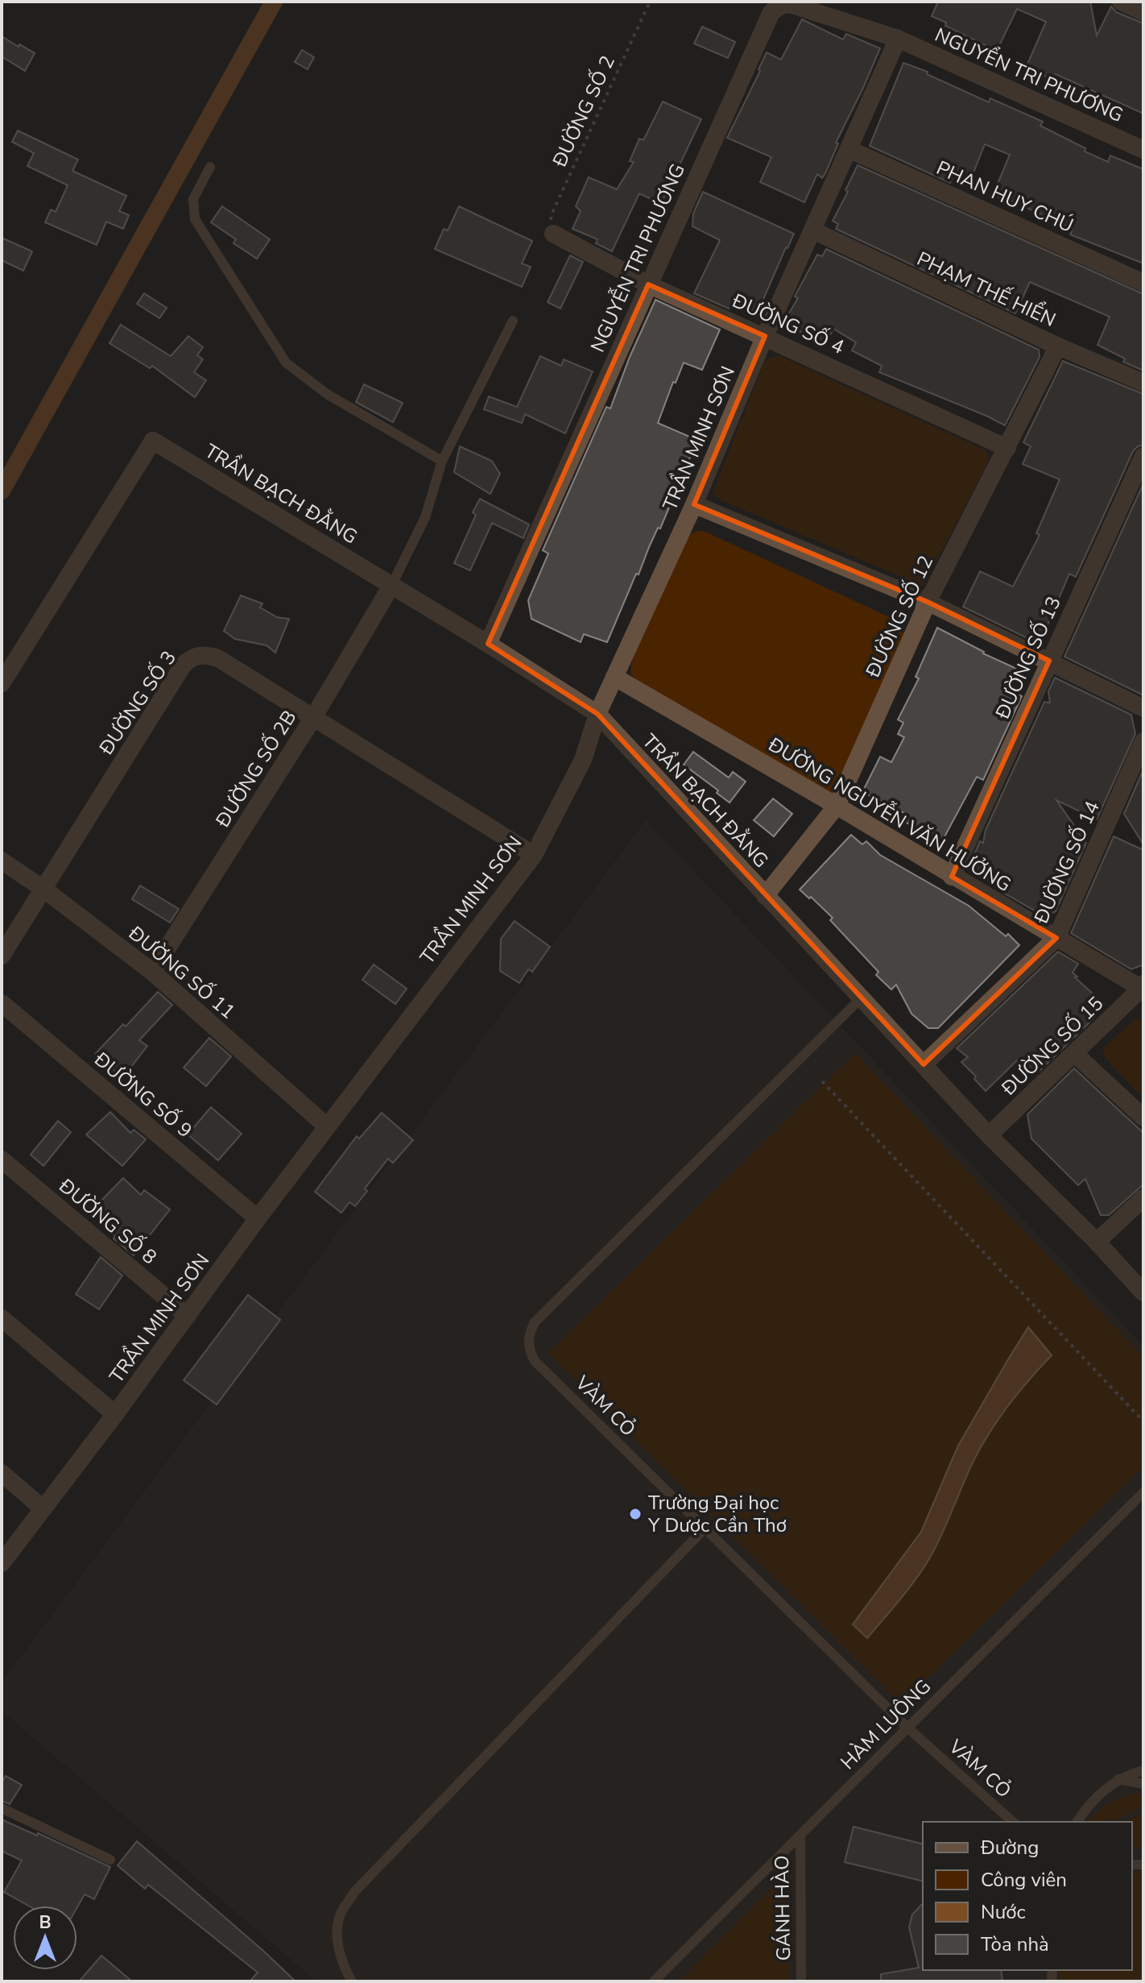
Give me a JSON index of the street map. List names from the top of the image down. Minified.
{"streets":{"street":["NGUYỂN TRI PHƯƠNG","PHAN HUY CHÚ","NGUYỄN TRI PHƯƠNG","PHẠM THẾ HIỂN","ĐƯỜNG SỐ 4","TRẦN MINH SƠN","TRẦN BẠCH ĐẰNG","ĐƯỜNG SỐ 12","ĐƯỜNG SỐ 13","ĐƯỜNG SỐ 3","ĐƯỜNG SỐ 2B","ĐƯỜNG NGUYỄN VĂN HƯỞNG","ĐƯỜNG SỐ 14","ĐƯỜNG SỐ 11","ĐƯỜNG SỐ 15","ĐƯỜNG SỐ 9","ĐƯỜNG SỐ 8"],"lane":["VÀM CỎ","HÀM LUÔNG","GÁNH HÀO"],"path":["ĐƯỜNG SỐ 2"]},"crossings":[["NGUYỂN TRI PHƯƠNG","NGUYỄN TRI PHƯƠNG"],["NGUYỂN TRI PHƯƠNG","TRẦN MINH SƠN"],["ĐƯỜNG SỐ 2","ĐƯỜNG SỐ 4"],["PHAN HUY CHÚ","TRẦN MINH SƠN"],["NGUYỄN TRI PHƯƠNG","ĐƯỜNG SỐ 4"],["NGUYỄN TRI PHƯƠNG","TRẦN MINH SƠN"],["NGUYỄN TRI PHƯƠNG","TRẦN BẠCH ĐẰNG"],["PHẠM THẾ HIỂN","TRẦN MINH SƠN"],["PHẠM THẾ HIỂN","ĐƯỜNG SỐ 12"],["ĐƯỜNG SỐ 4","TRẦN MINH SƠN"],["ĐƯỜNG SỐ 4","ĐƯỜNG SỐ 12"],["TRẦN MINH SƠN","TRẦN BẠCH ĐẰNG"],["TRẦN MINH SƠN","ĐƯỜNG NGUYỄN VĂN HƯỞNG"],["TRẦN MINH SƠN","ĐƯỜNG SỐ 11"],["TRẦN MINH SƠN","ĐƯỜNG SỐ 9"],["TRẦN MINH SƠN","ĐƯỜNG SỐ 8"],["TRẦN BẠCH ĐẰNG","ĐƯỜNG SỐ 12"],["TRẦN BẠCH ĐẰNG","ĐƯỜNG SỐ 2B"],["TRẦN BẠCH ĐẰNG","ĐƯỜNG SỐ 14"],["TRẦN BẠCH ĐẰNG","ĐƯỜNG SỐ 15"],["TRẦN BẠCH ĐẰNG","VÀM CỎ"],["ĐƯỜNG SỐ 12","ĐƯỜNG NGUYỄN VĂN HƯỞNG"],["ĐƯỜNG SỐ 13","ĐƯỜNG NGUYỄN VĂN HƯỞNG"],["ĐƯỜNG SỐ 3","ĐƯỜNG SỐ 2B"],["ĐƯỜNG SỐ 3","ĐƯỜNG SỐ 11"],["ĐƯỜNG SỐ 2B","ĐƯỜNG SỐ 11"],["ĐƯỜNG NGUYỄN VĂN HƯỞNG","ĐƯỜNG SỐ 14"],["ĐƯỜNG NGUYỄN VĂN HƯỞNG","ĐƯỜNG SỐ 15"],["VÀM CỎ","HÀM LUÔNG"],["HÀM LUÔNG","GÁNH HÀO"]],"places":["Trường Đại học Y Dược Cần Thơ"],"legend":["Đường","Công viên","Nước","Tòa nhà"],"north":"top"}
